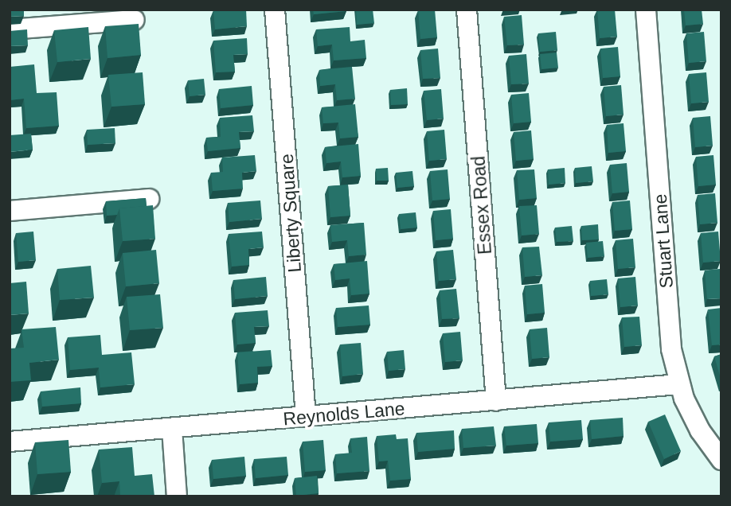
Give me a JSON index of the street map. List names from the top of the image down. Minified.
{"streets":{"street":["Essex Road","Liberty Square","Stuart Lane","Reynolds Lane"]},"crossings":[["Essex Road","Reynolds Lane"],["Liberty Square","Reynolds Lane"],["Stuart Lane","Reynolds Lane"]]}
